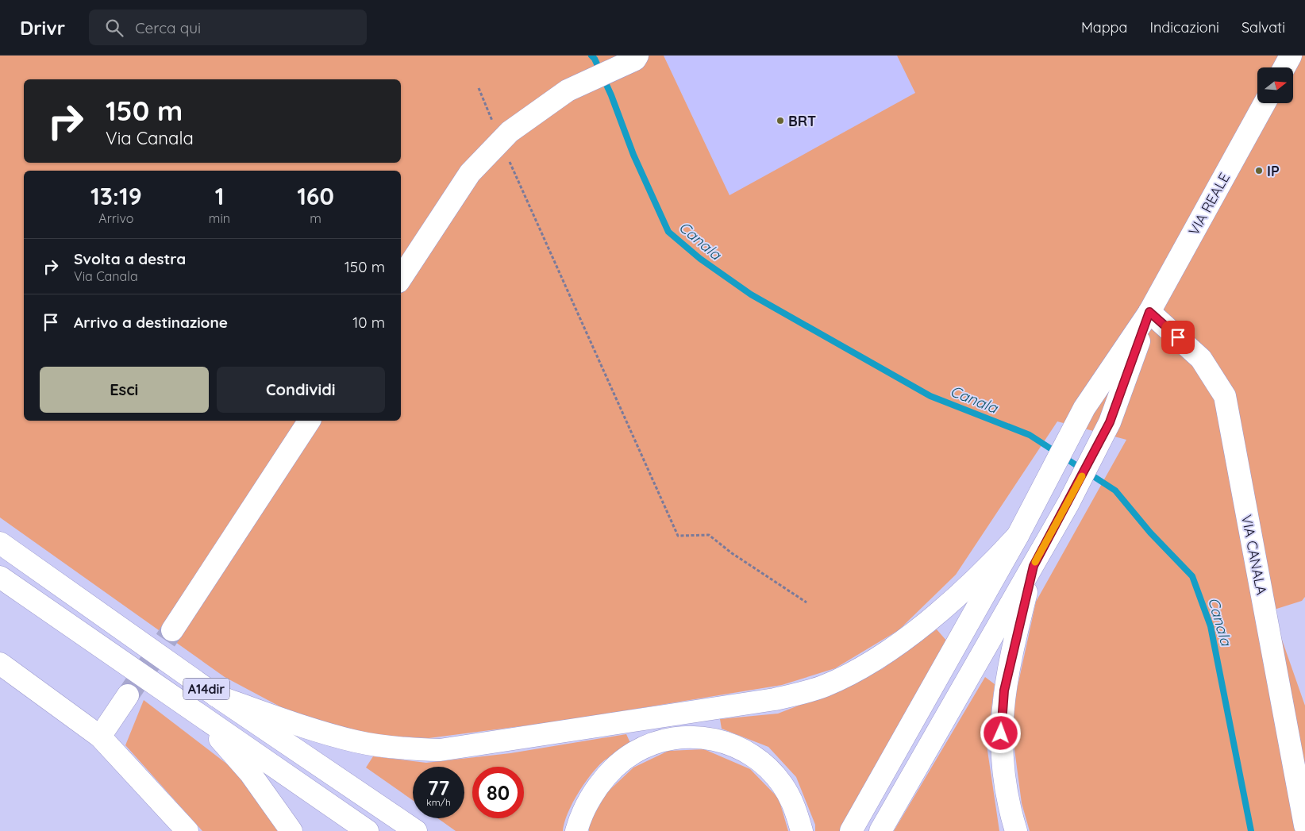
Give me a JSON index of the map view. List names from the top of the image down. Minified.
{"streets":{"main road":["VIA REALE","VIA CANALA","A14dir"]},"crossings":[["VIA REALE","VIA CANALA"]],"water":["Canala"],"places":["BRT","IP"],"north":"right","page":{"header":"Drivr","search":"Cerca qui","nav":["Mappa","Indicazioni","Salvati"],"turn":["150 m","Via Canala"],"eta":["13:19","Arrivo","1","min","160","m"],"list":[{"name":"Svolta a destra","note":"Via Canala","value":"150 m"},{"name":"Arrivo a destinazione","value":"10 m"}],"buttons":["Esci","Condividi"],"speed":"77 km/h","limit":"80"}}
